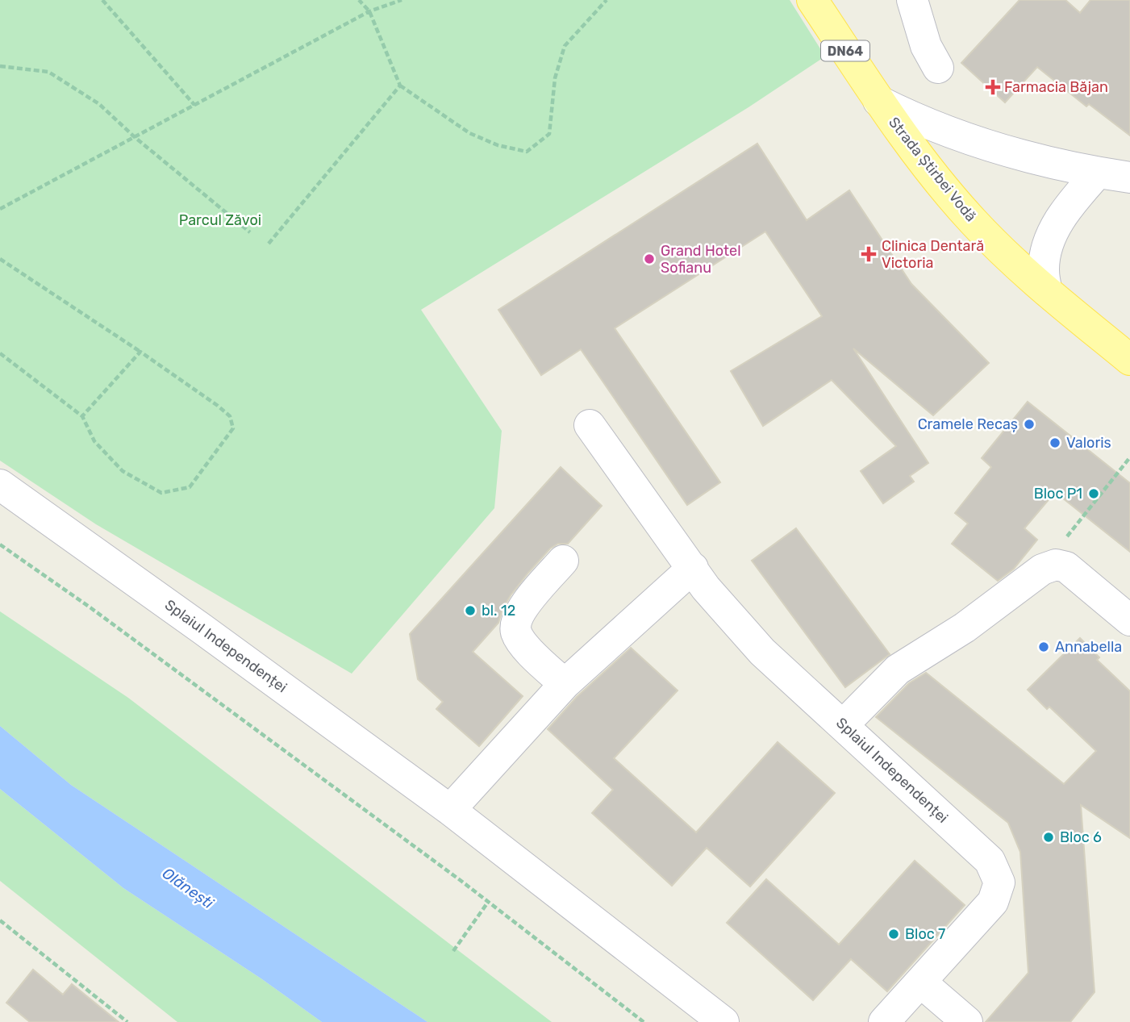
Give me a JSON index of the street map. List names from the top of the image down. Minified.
{"streets":{"main road":["DN64","Strada Știrbei Vodă"],"street":["Splaiul Independenței"]},"water":["Olănești"],"parks":["Parcul Zăvoi"],"places":{"health":["Farmacia Băjan","Clinica Dentară Victoria"],"other":["Grand Hotel Sofianu","Cramele Recaș","Valoris","Bloc P1","bl. 12","Annabella","Bloc 6","Bloc 7"]}}
